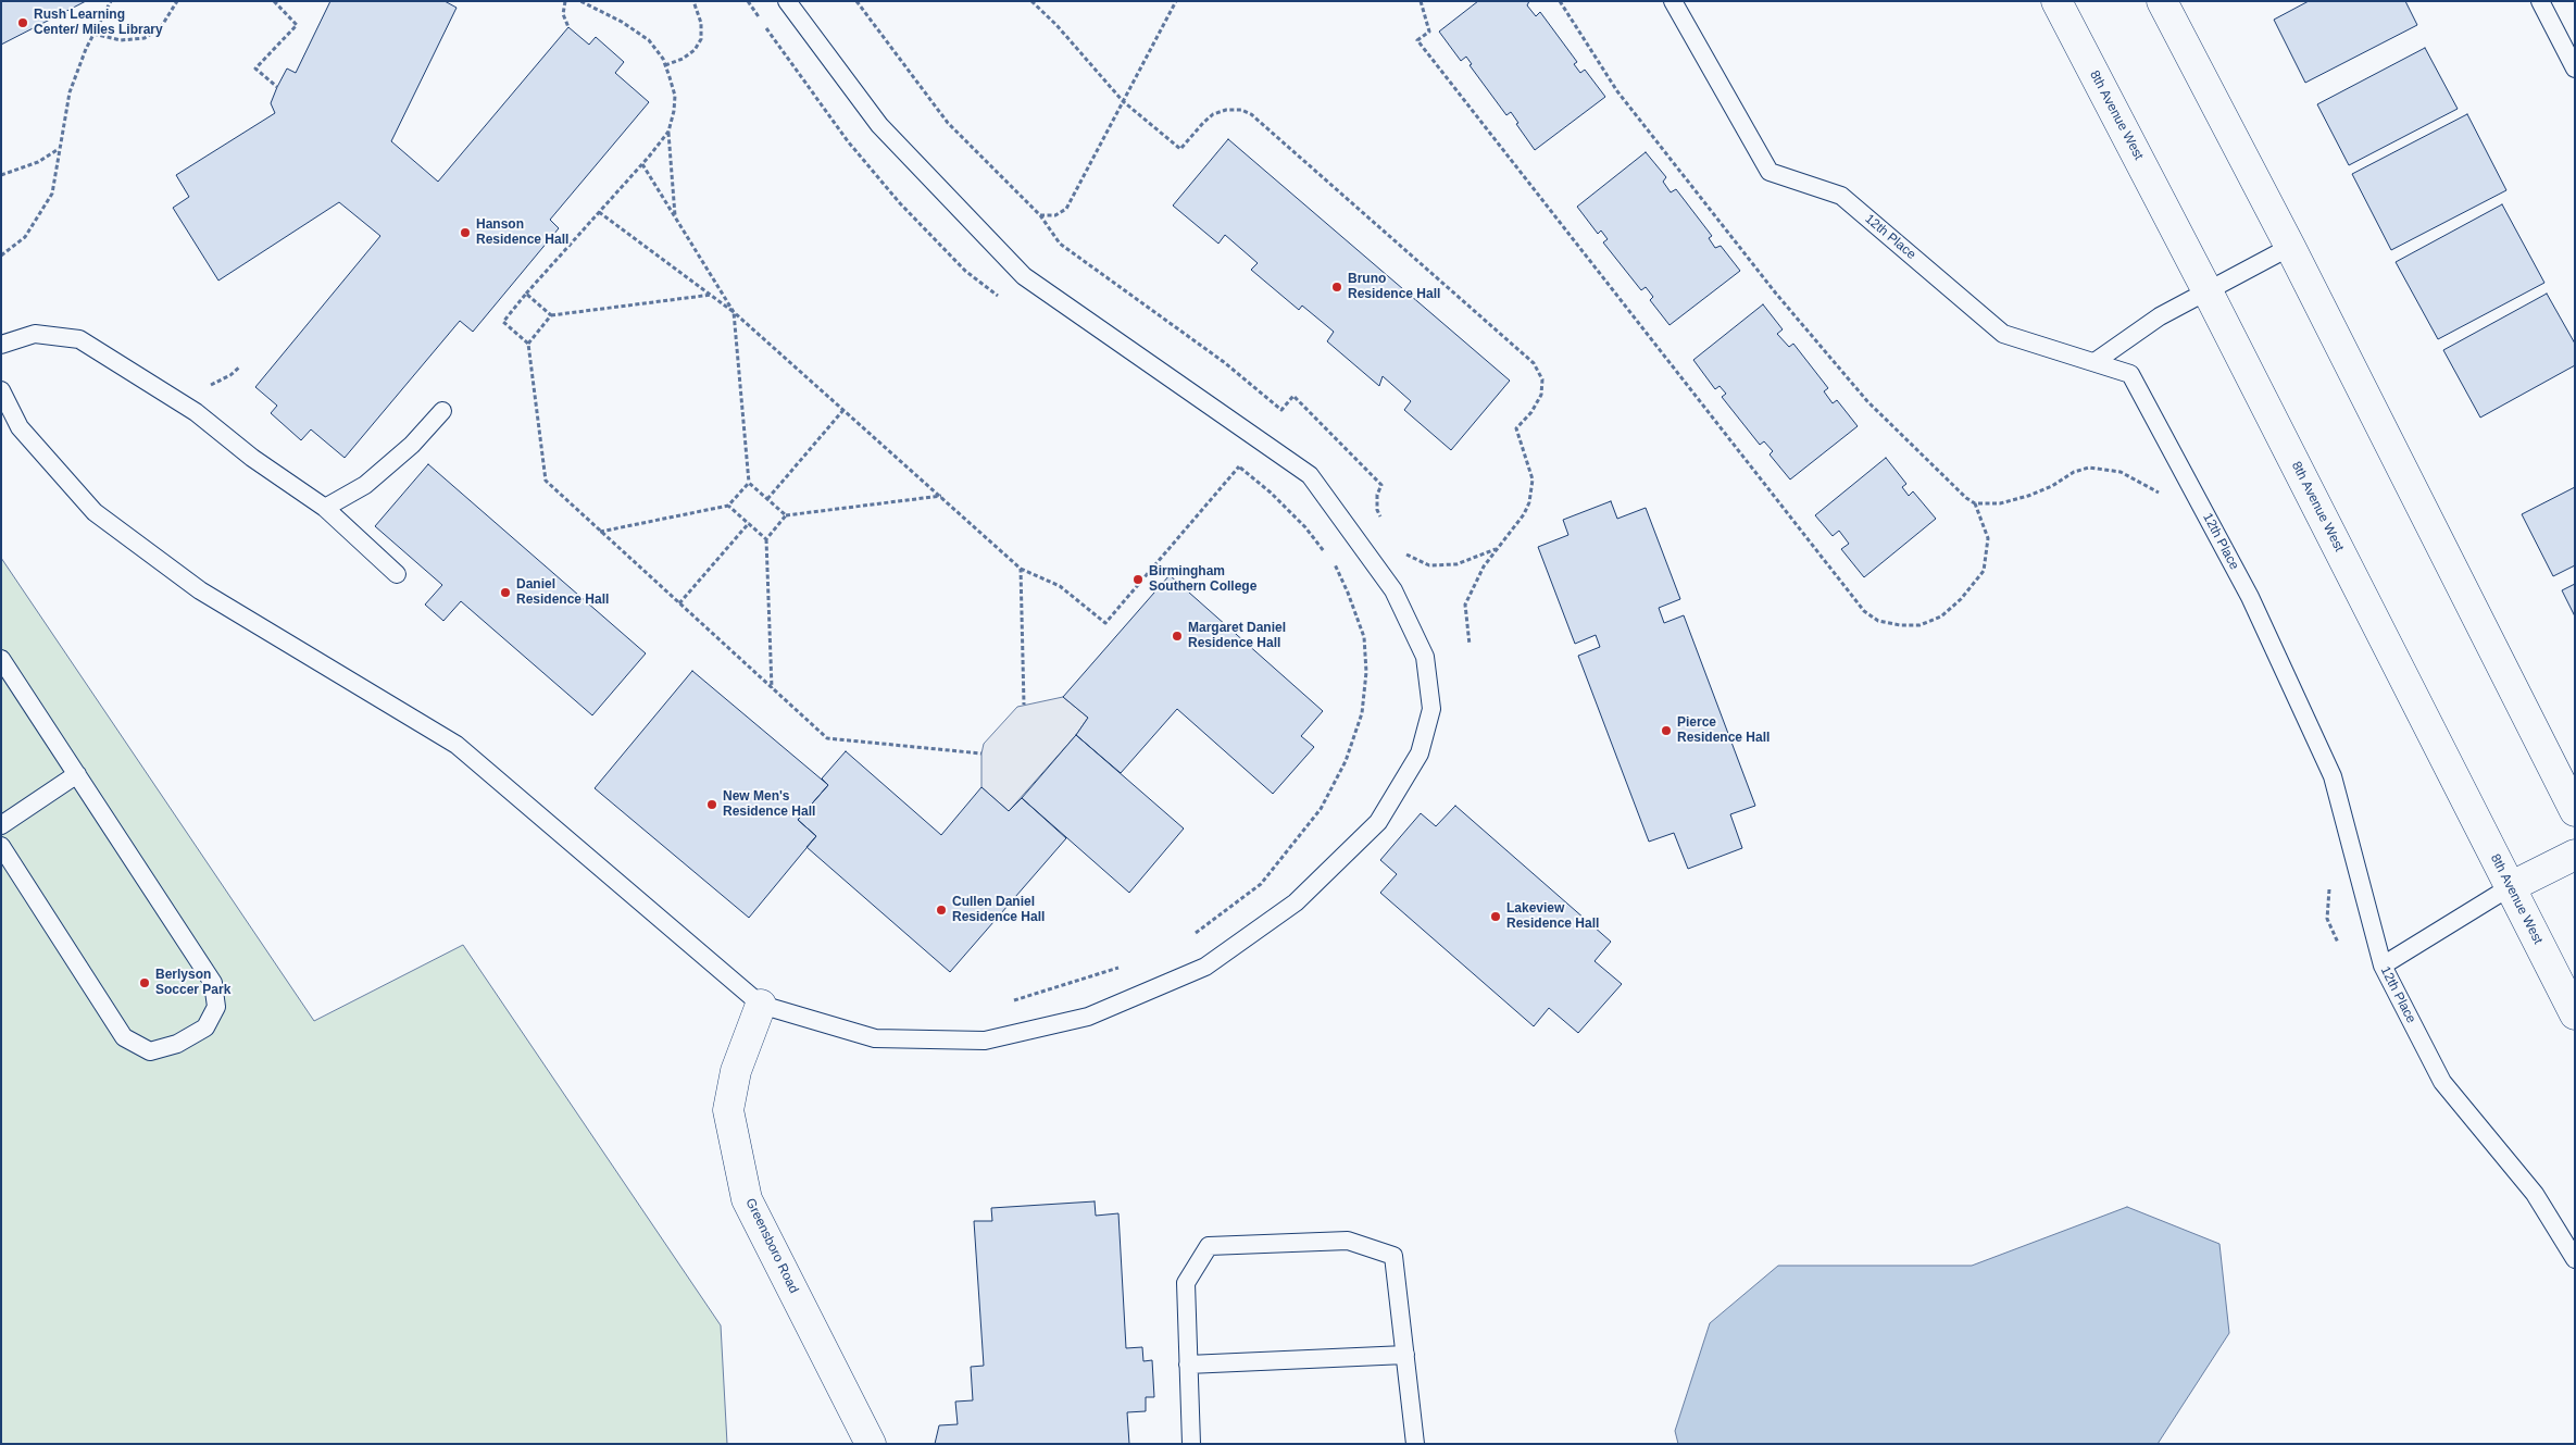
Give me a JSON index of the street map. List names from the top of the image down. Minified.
{"streets":{"main road":["8th Avenue West","Greensboro Road"],"lane":["12th Place"]},"places":["Rush Learning Center/ Miles Library","Hanson Residence Hall","Bruno Residence Hall","Birmingham Southern College","Daniel Residence Hall","Margaret Daniel Residence Hall","Pierce Residence Hall","New Men's Residence Hall","Cullen Daniel Residence Hall","Lakeview Residence Hall","Berlyson Soccer Park"]}
